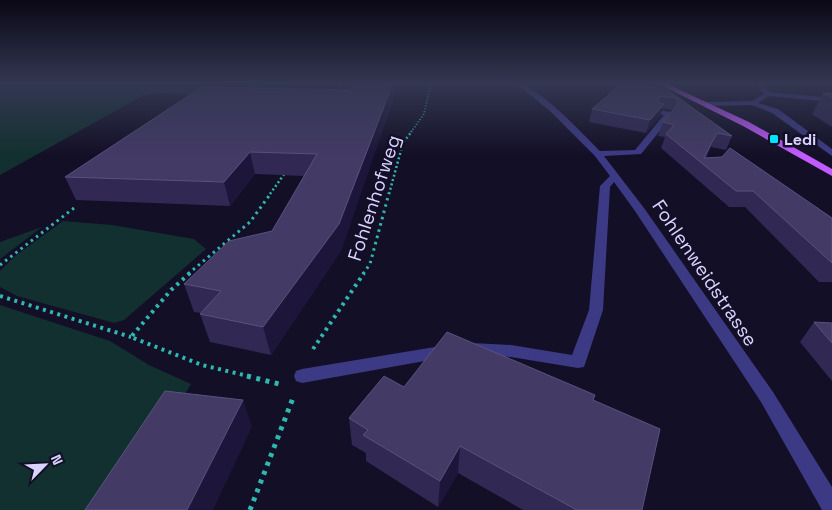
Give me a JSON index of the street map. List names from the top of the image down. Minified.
{"streets":{"street":["Fohlenweidstrasse"],"path":["Fohlenhofweg"]},"places":{"transit":["Ledi"]},"north":"top right"}
